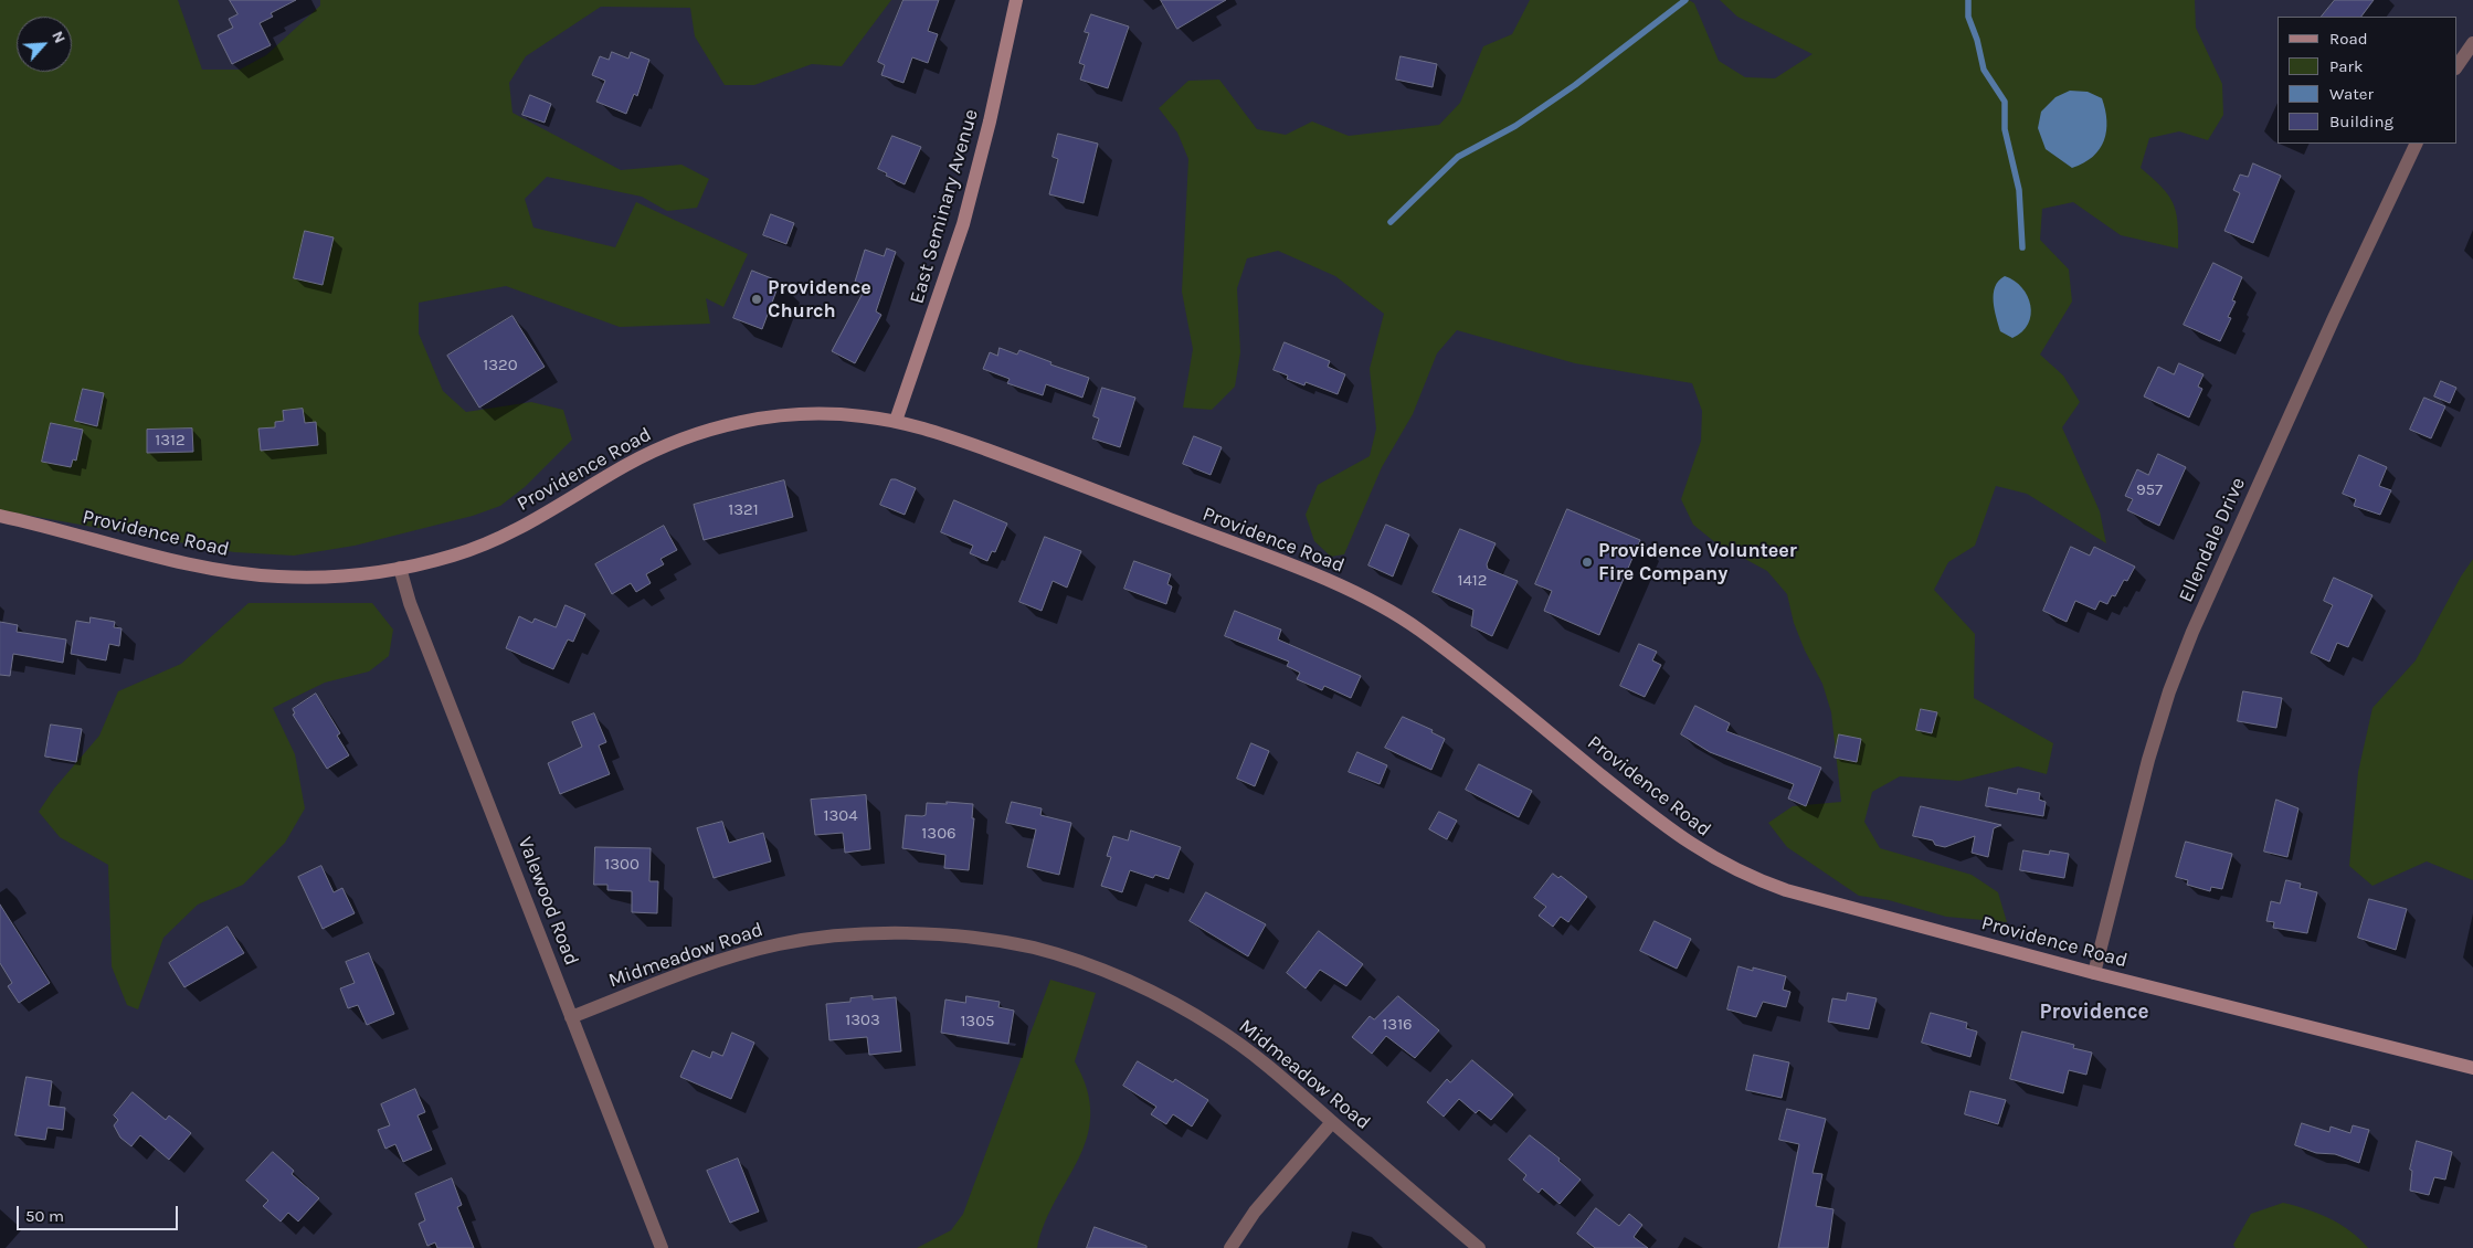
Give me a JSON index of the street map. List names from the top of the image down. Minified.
{"streets":{"street":["East Seminary Avenue","Providence Road","Ellendale Drive","Valewood Road","Midmeadow Road"]},"crossings":[["East Seminary Avenue","Providence Road"],["Providence Road","Ellendale Drive"],["Providence Road","Valewood Road"],["Valewood Road","Midmeadow Road"]],"districts":["Providence"],"places":["Providence Church","Providence Volunteer Fire Company"],"house_numbers":["1320","1312","957","1321","1412","1304","1306","1300","1303","1305","1316"],"legend":["Road","Park","Water","Building"],"scale_bar":"50 m","north":"top right"}
